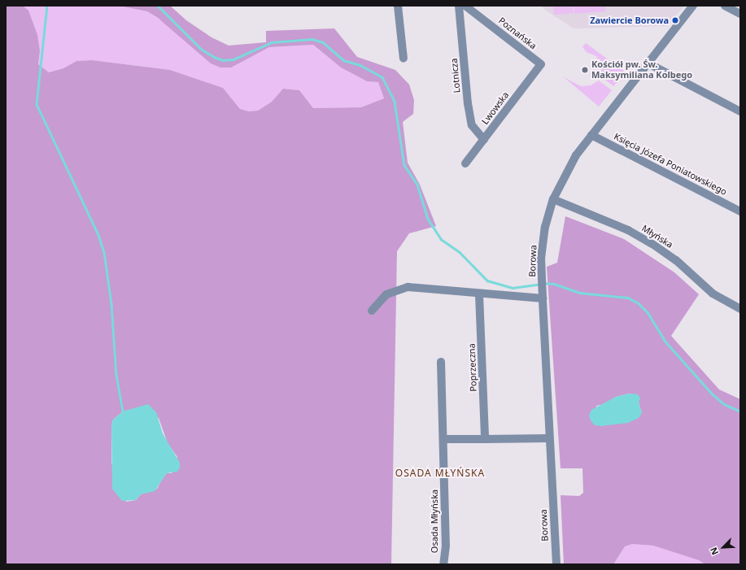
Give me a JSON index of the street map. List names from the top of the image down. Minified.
{"streets":{"street":["Poznańska","Lotnicza","Lwowska","Księcia Józefa Poniatowskiego","Młyńska","Borowa","Poprzeczna","Osada Młyńska"]},"crossings":[["Poznańska","Lwowska"],["Lotnicza","Lwowska"],["Księcia Józefa Poniatowskiego","Borowa"],["Młyńska","Borowa"]],"districts":["OSADA MŁYŃSKA"],"places":["Zawiercie Borowa","Kościół pw. Św. Maksymiliana Kolbego"],"north":"bottom left"}
